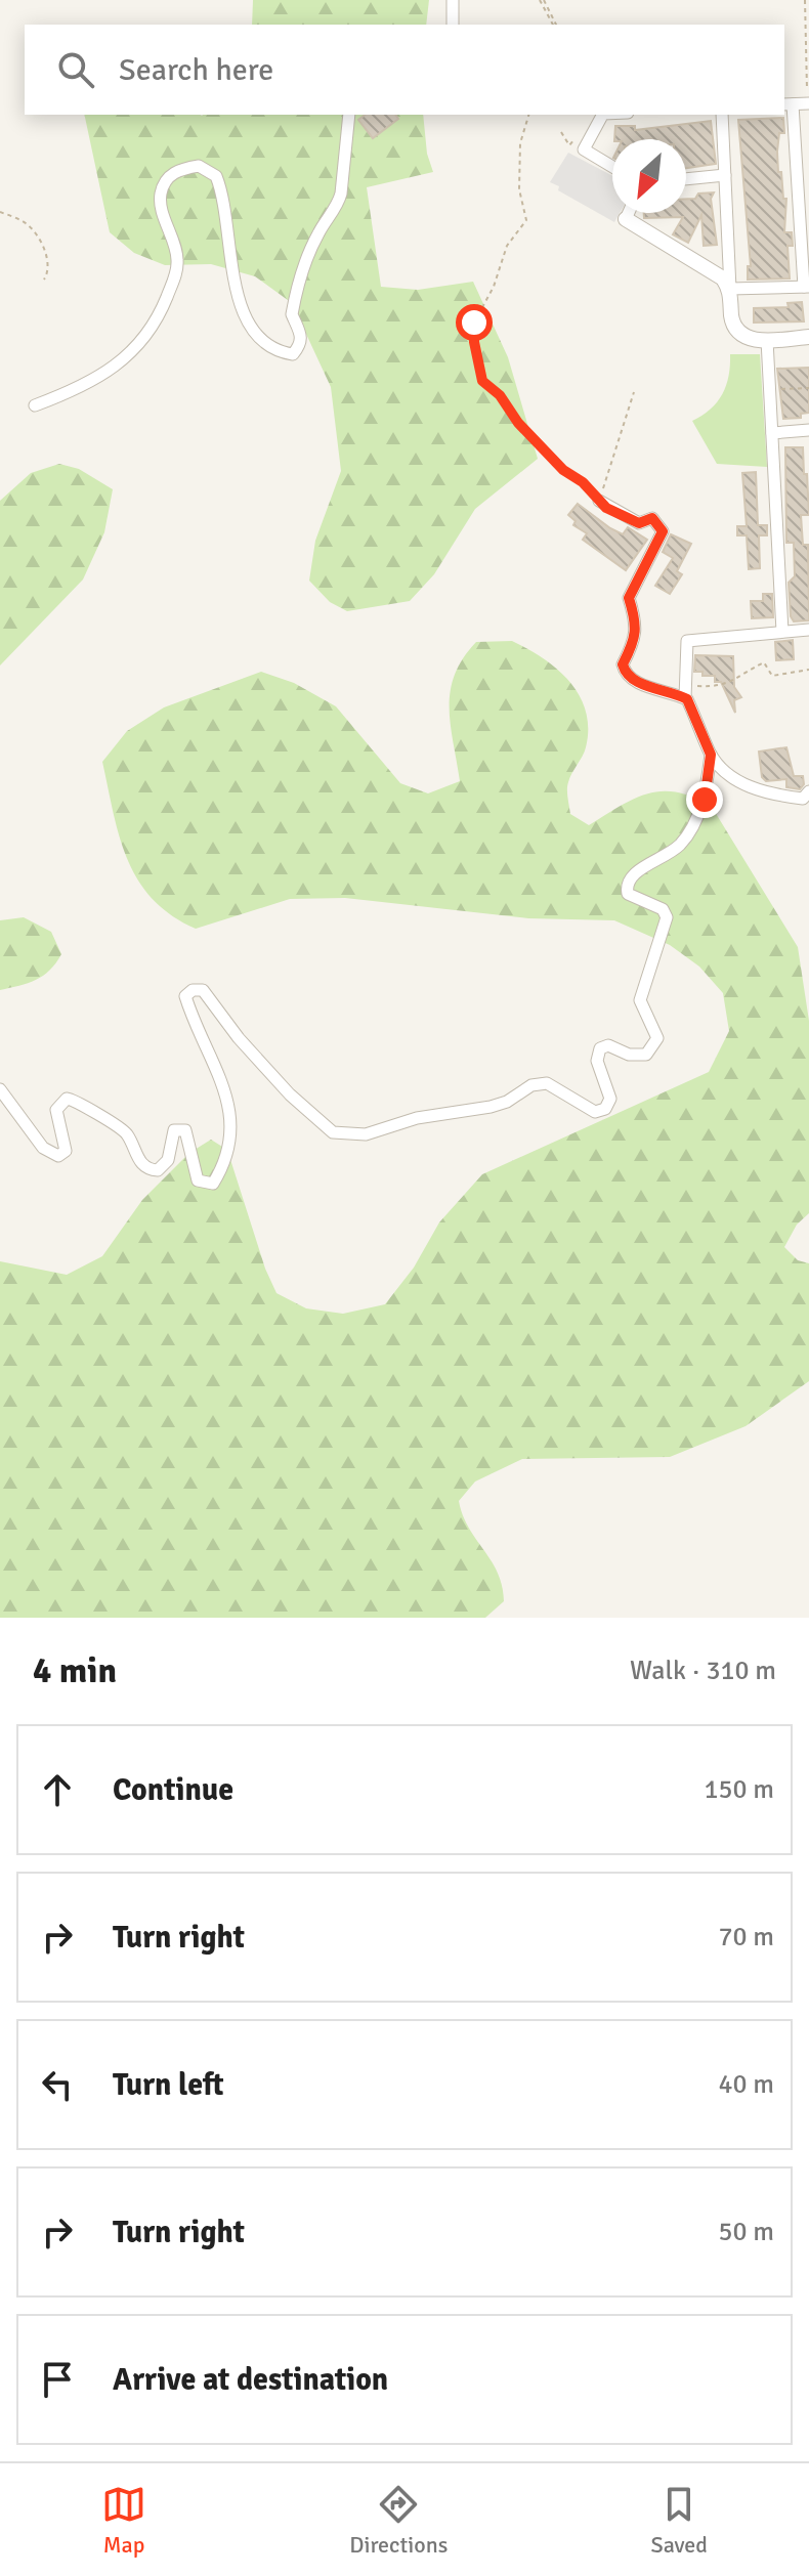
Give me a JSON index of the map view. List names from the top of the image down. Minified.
{"north":"bottom left","page":{"search":"Search here","heading":["4 min","Walk · 310 m"],"list":[["Continue","150 m"],["Turn right","70 m"],["Turn left","40 m"],["Turn right","50 m"],"Arrive at destination"],"nav":["Map","Directions","Saved"]}}
